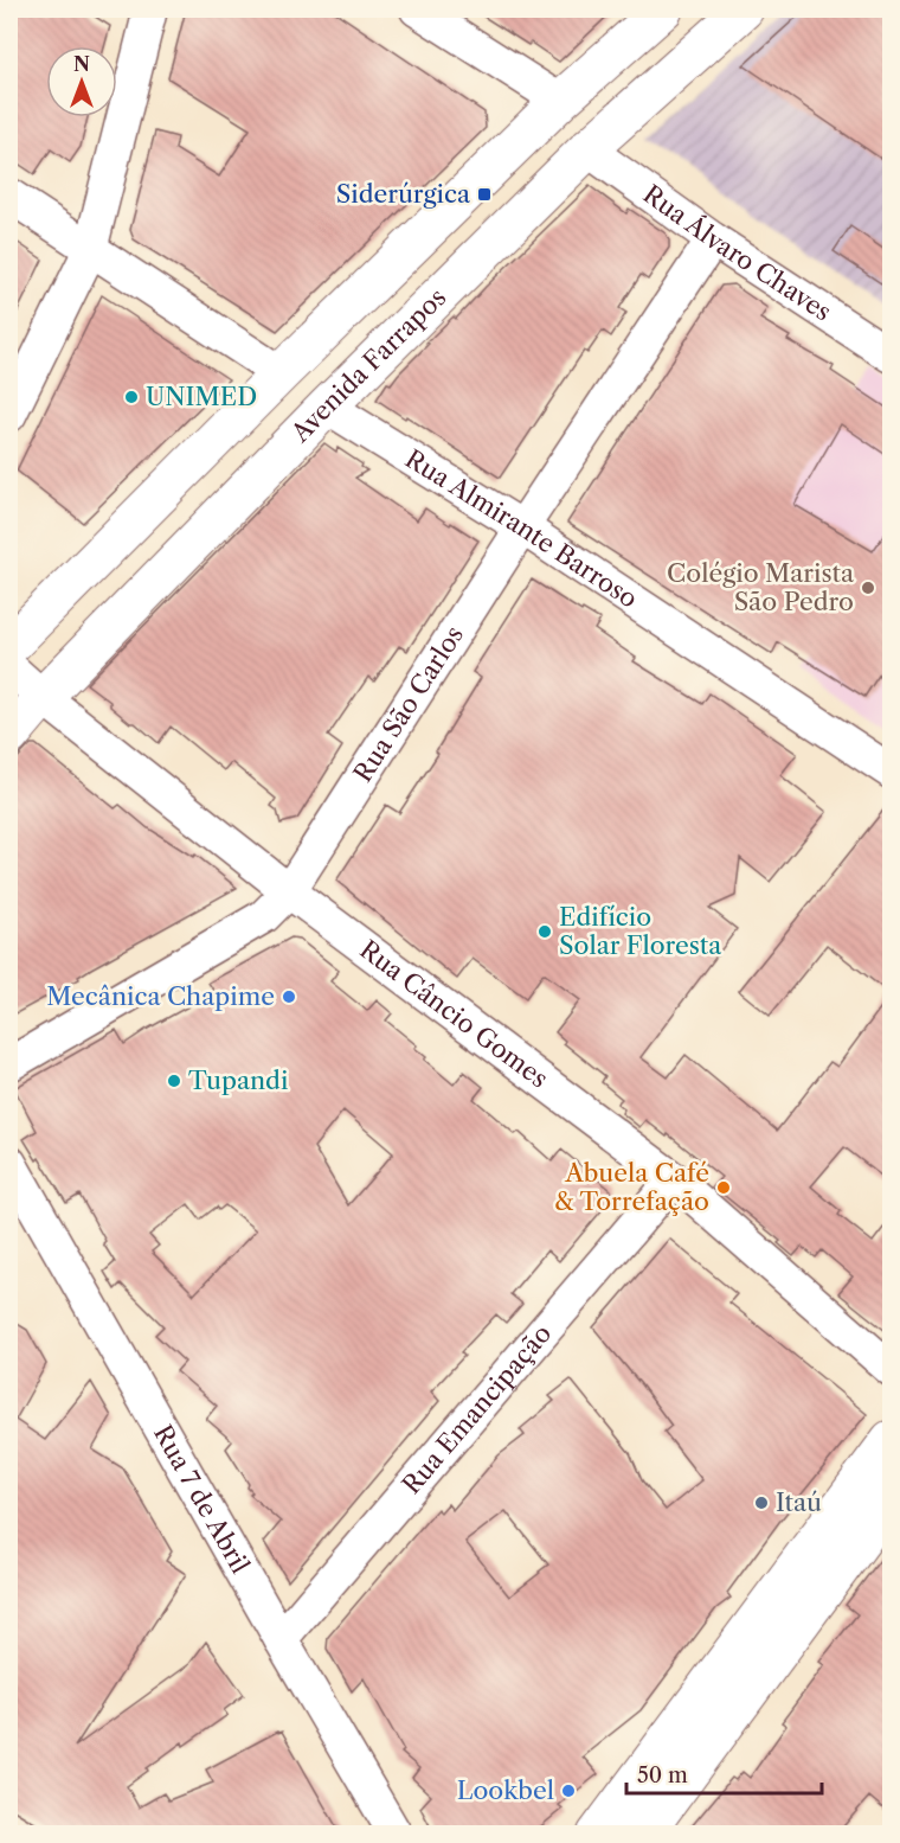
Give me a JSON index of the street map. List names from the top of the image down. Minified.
{"streets":{"main road":["Avenida Farrapos"],"street":["Rua Álvaro Chaves","Rua Almirante Barroso","Rua São Carlos","Rua Câncio Gomes","Rua Emancipação","Rua 7 de Abril"]},"crossings":[["Rua Álvaro Chaves","Avenida Farrapos"],["Rua Álvaro Chaves","Rua São Carlos"],["Avenida Farrapos","Rua Almirante Barroso"],["Avenida Farrapos","Rua Câncio Gomes"],["Rua Almirante Barroso","Rua São Carlos"],["Rua São Carlos","Rua Câncio Gomes"],["Rua Câncio Gomes","Rua Emancipação"],["Rua Emancipação","Rua 7 de Abril"]],"places":{"transit":["Siderúrgica"],"other":["UNIMED","Colégio Marista São Pedro","Edifício Solar Floresta","Mecânica Chapime","Tupandi","Abuela Café & Torrefação","Itaú","Lookbel"]},"scale_bar":"50 m","north":"top"}
